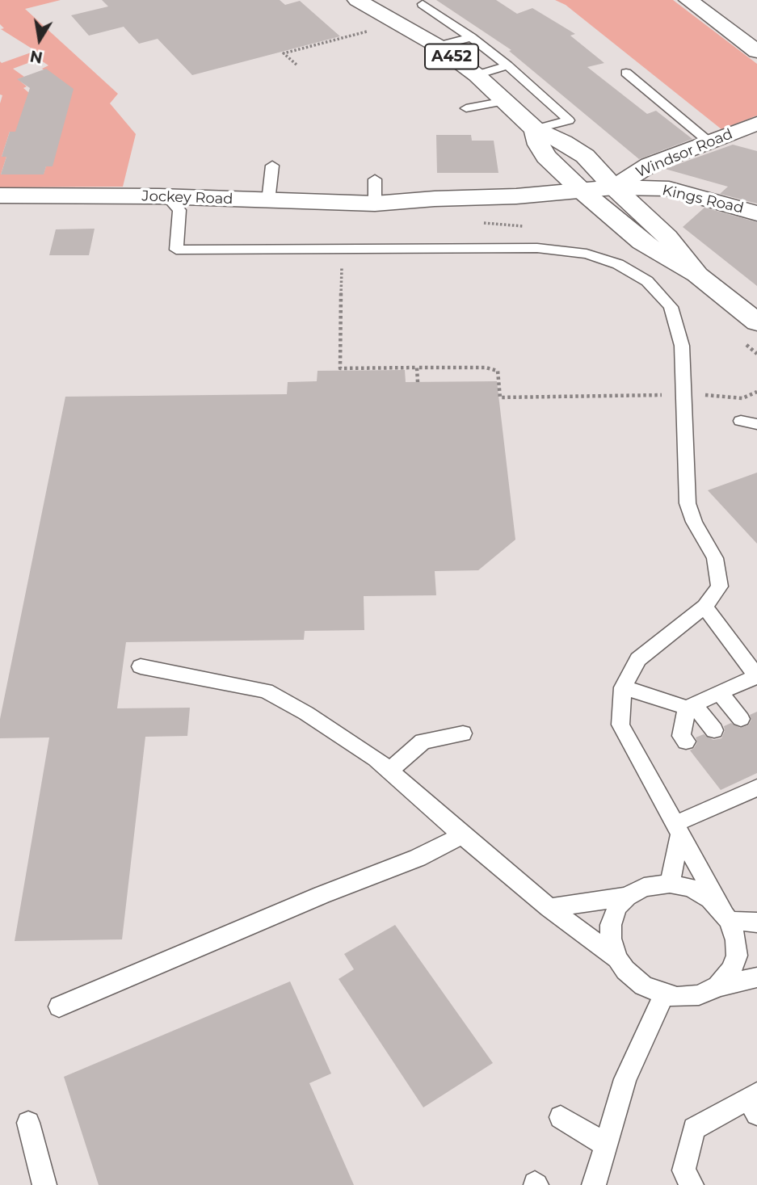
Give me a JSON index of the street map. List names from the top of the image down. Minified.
{"streets":{"main road":["A452","Windsor Road","Jockey Road","Kings Road"]},"crossings":[["A452","Windsor Road"],["A452","Jockey Road"],["A452","Kings Road"],["Windsor Road","Kings Road"],["Jockey Road","Kings Road"]],"north":"bottom"}
